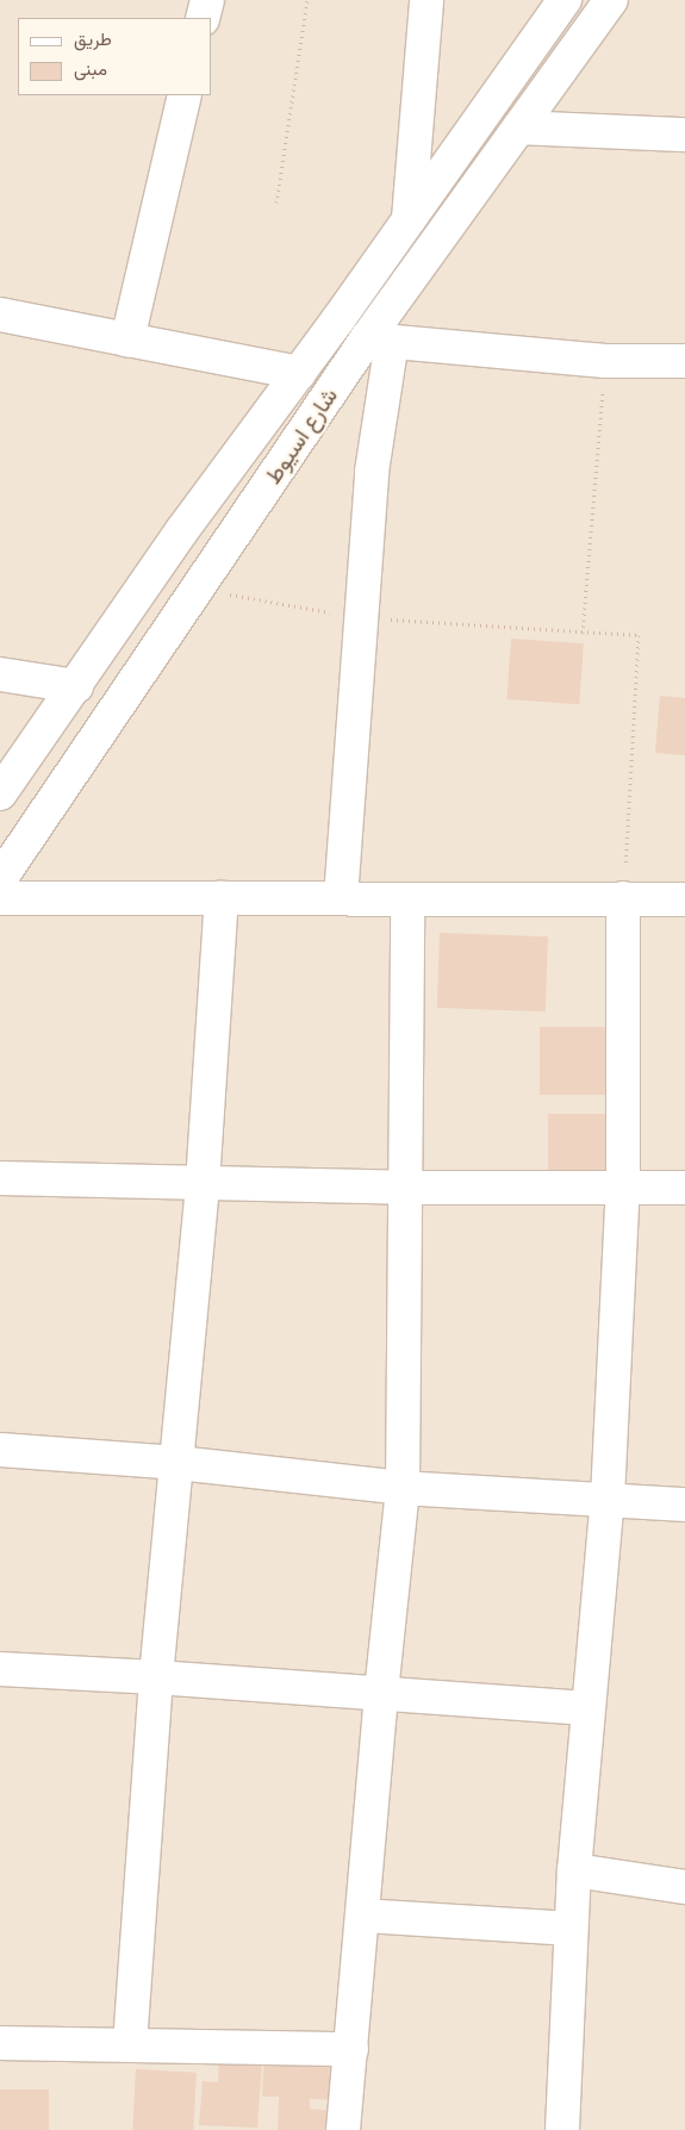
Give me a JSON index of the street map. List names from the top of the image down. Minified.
{"streets":{"street":["شارع اسيوط"]},"legend":["طريق","مبنى"]}
